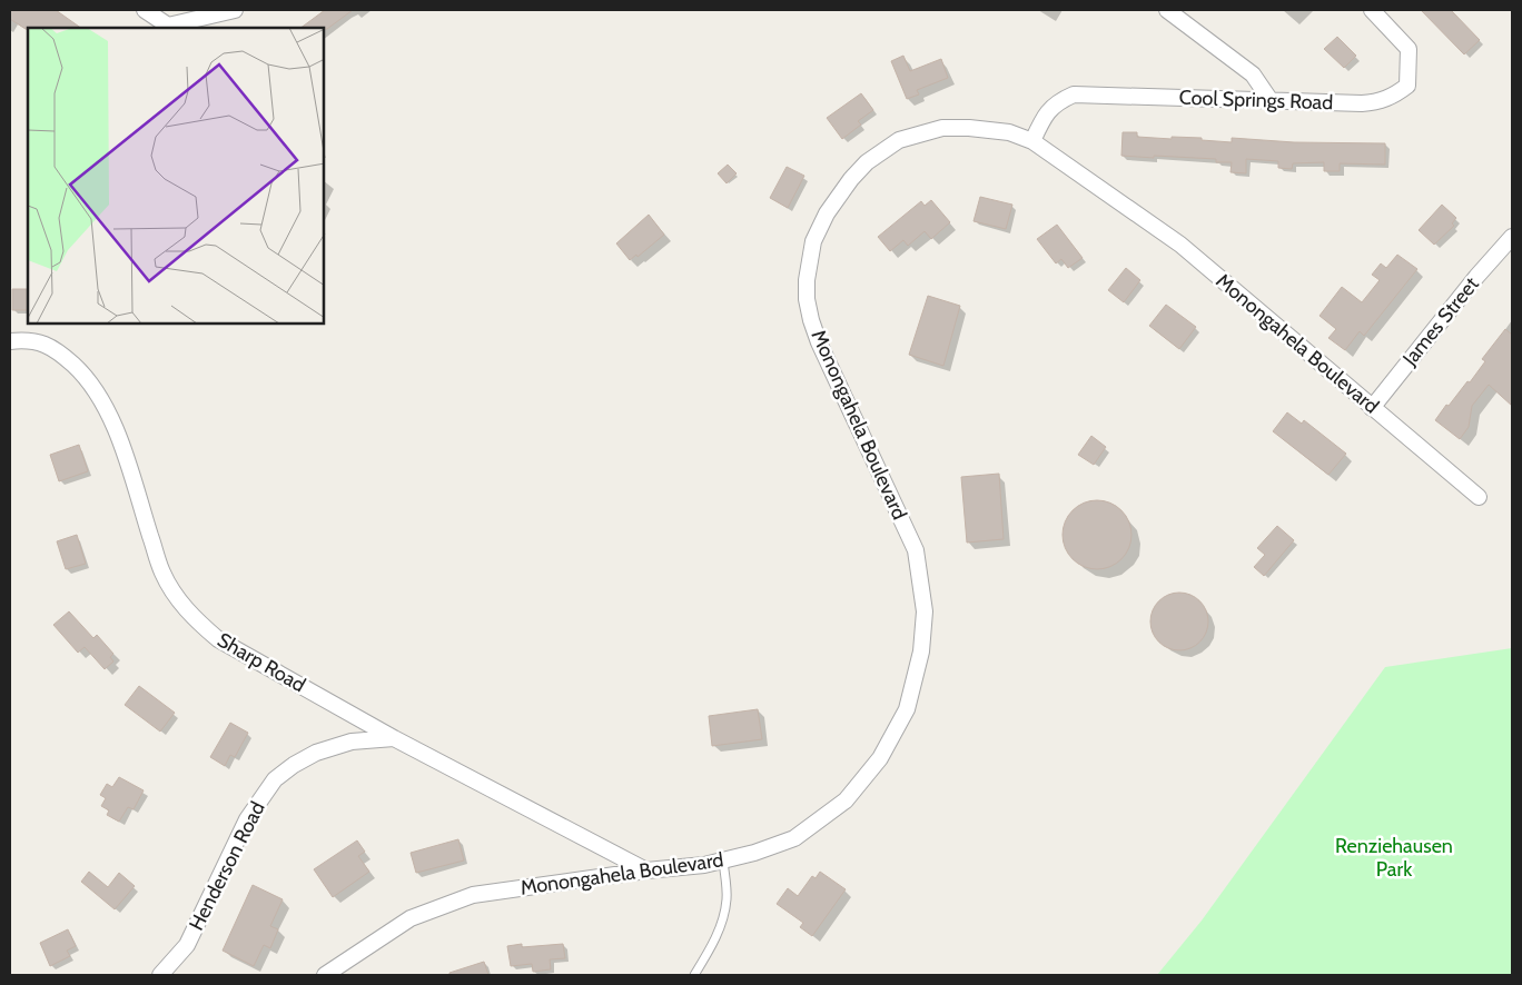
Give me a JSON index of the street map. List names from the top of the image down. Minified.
{"streets":{"street":["Cool Springs Road","James Street","Monongahela Boulevard","Sharp Road","Henderson Road"]},"crossings":[["Cool Springs Road","Monongahela Boulevard"],["James Street","Monongahela Boulevard"],["Monongahela Boulevard","Sharp Road"],["Sharp Road","Henderson Road"]],"parks":["Renziehausen Park"]}
